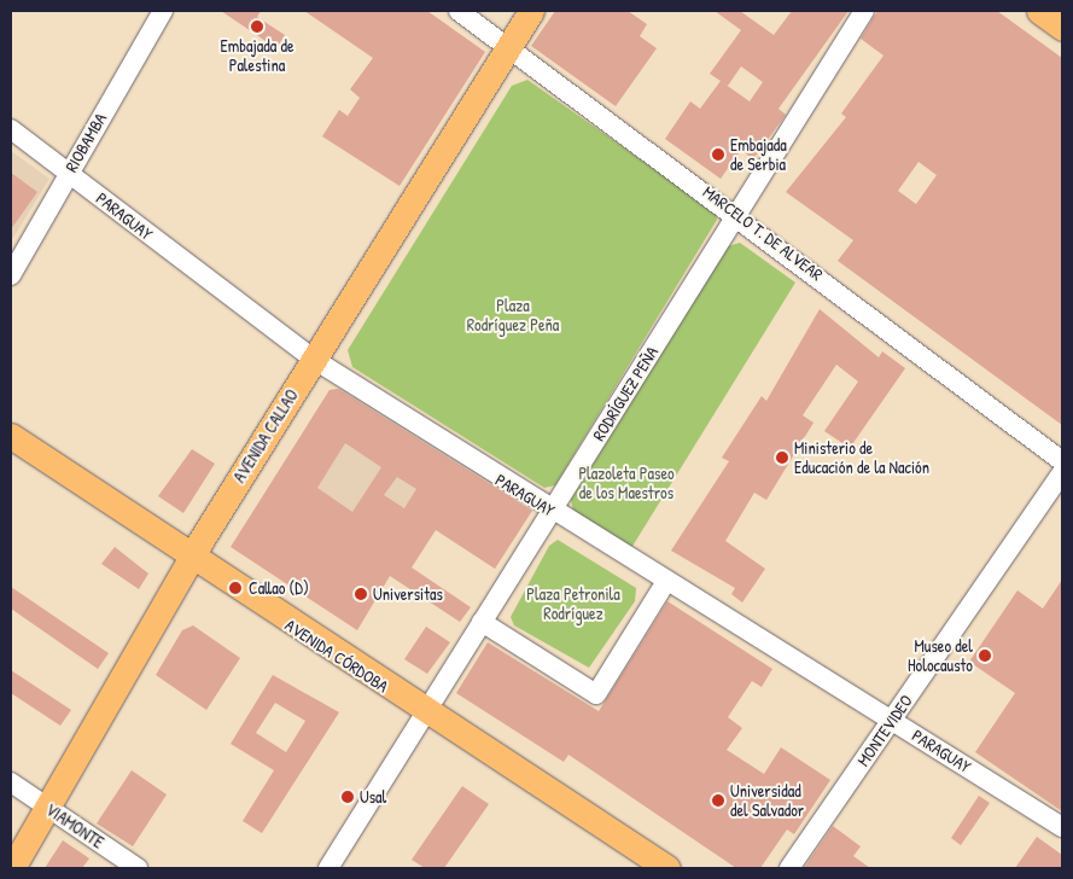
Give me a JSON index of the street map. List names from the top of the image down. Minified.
{"streets":{"main road":["AVENIDA CALLAO","AVENIDA CÓRDOBA"],"street":["RIOBAMBA","PARAGUAY","MARCELO T. DE ALVEAR","RODRÍGUEZ PEÑA","MONTEVIDEO","VIAMONTE"]},"crossings":[["RIOBAMBA","PARAGUAY"],["PARAGUAY","RODRÍGUEZ PEÑA"],["PARAGUAY","AVENIDA CALLAO"],["PARAGUAY","MONTEVIDEO"],["MARCELO T. DE ALVEAR","RODRÍGUEZ PEÑA"],["MARCELO T. DE ALVEAR","AVENIDA CALLAO"],["RODRÍGUEZ PEÑA","AVENIDA CÓRDOBA"],["AVENIDA CALLAO","AVENIDA CÓRDOBA"],["AVENIDA CALLAO","VIAMONTE"]],"parks":["Plaza Rodríguez Peña","Plazoleta Paseo de los Maestros","Plaza Petronila Rodríguez"],"places":["Embajada de Palestina","Embajada de Serbia","Ministerio de Educación de la Nación","Callao (D)","Universitas","Museo del Holocausto","Usal","Universidad del Salvador"]}
